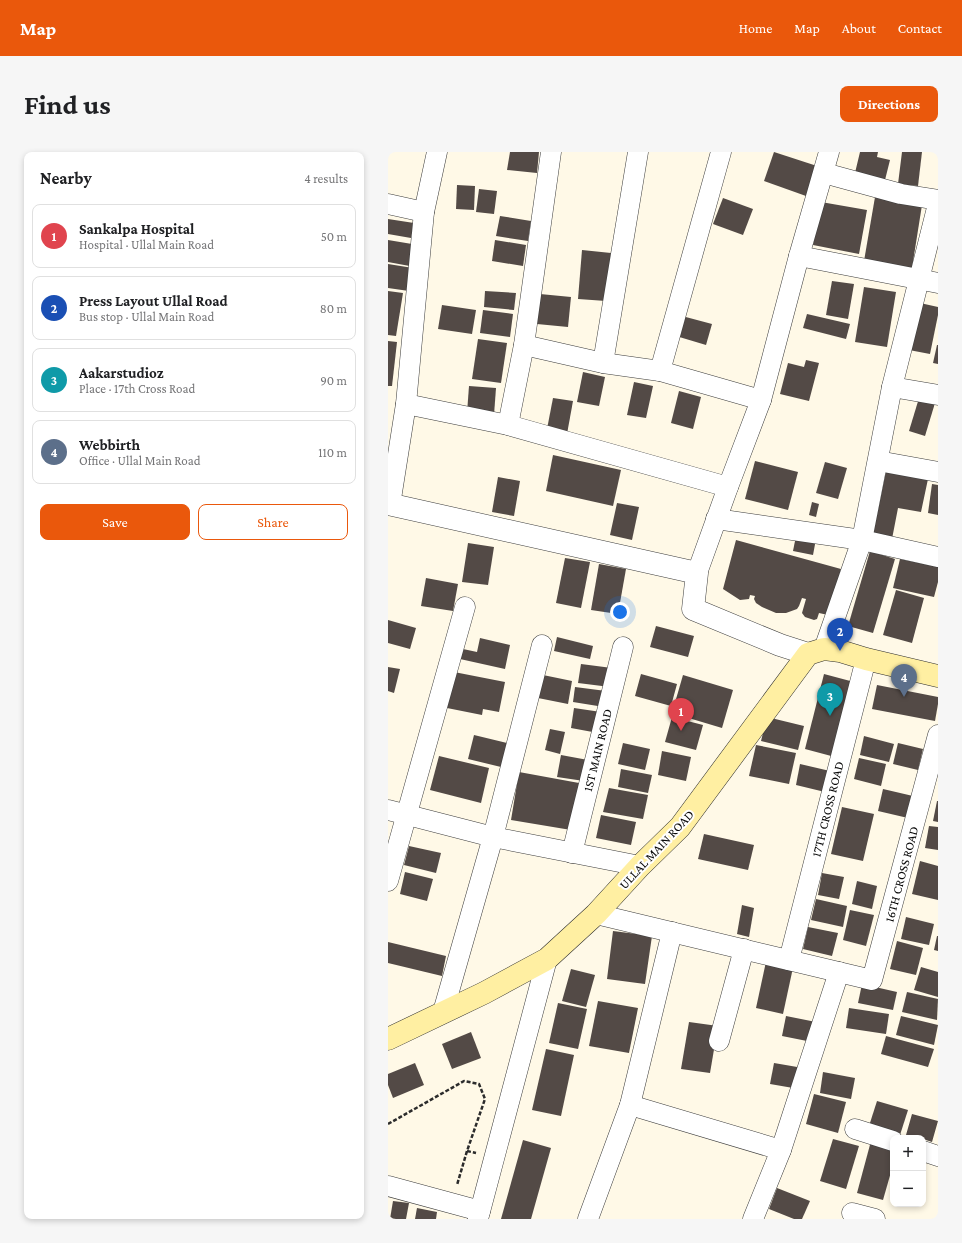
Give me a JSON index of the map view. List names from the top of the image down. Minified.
{"streets":{"main road":["ULLAL MAIN ROAD"],"street":["1ST MAIN ROAD","17TH CROSS ROAD","16TH CROSS ROAD"]},"page":{"header":"Map","nav":["Home","Map","About","Contact"],"buttons":["Directions",["Save","Share"]],"title":"Find us","heading":["Nearby","4 results"],"list":[{"mark":"1","name":"Sankalpa Hospital","note":"Hospital · Ullal Main Road","value":"50 m"},{"mark":"2","name":"Press Layout Ullal Road","note":"Bus stop · Ullal Main Road","value":"80 m"},{"mark":"3","name":"Aakarstudioz","note":"Place · 17th Cross Road","value":"90 m"},{"mark":"4","name":"Webbirth","note":"Office · Ullal Main Road","value":"110 m"}],"pins":["2","4","3","1"],"map_buttons":["+","−"]}}
